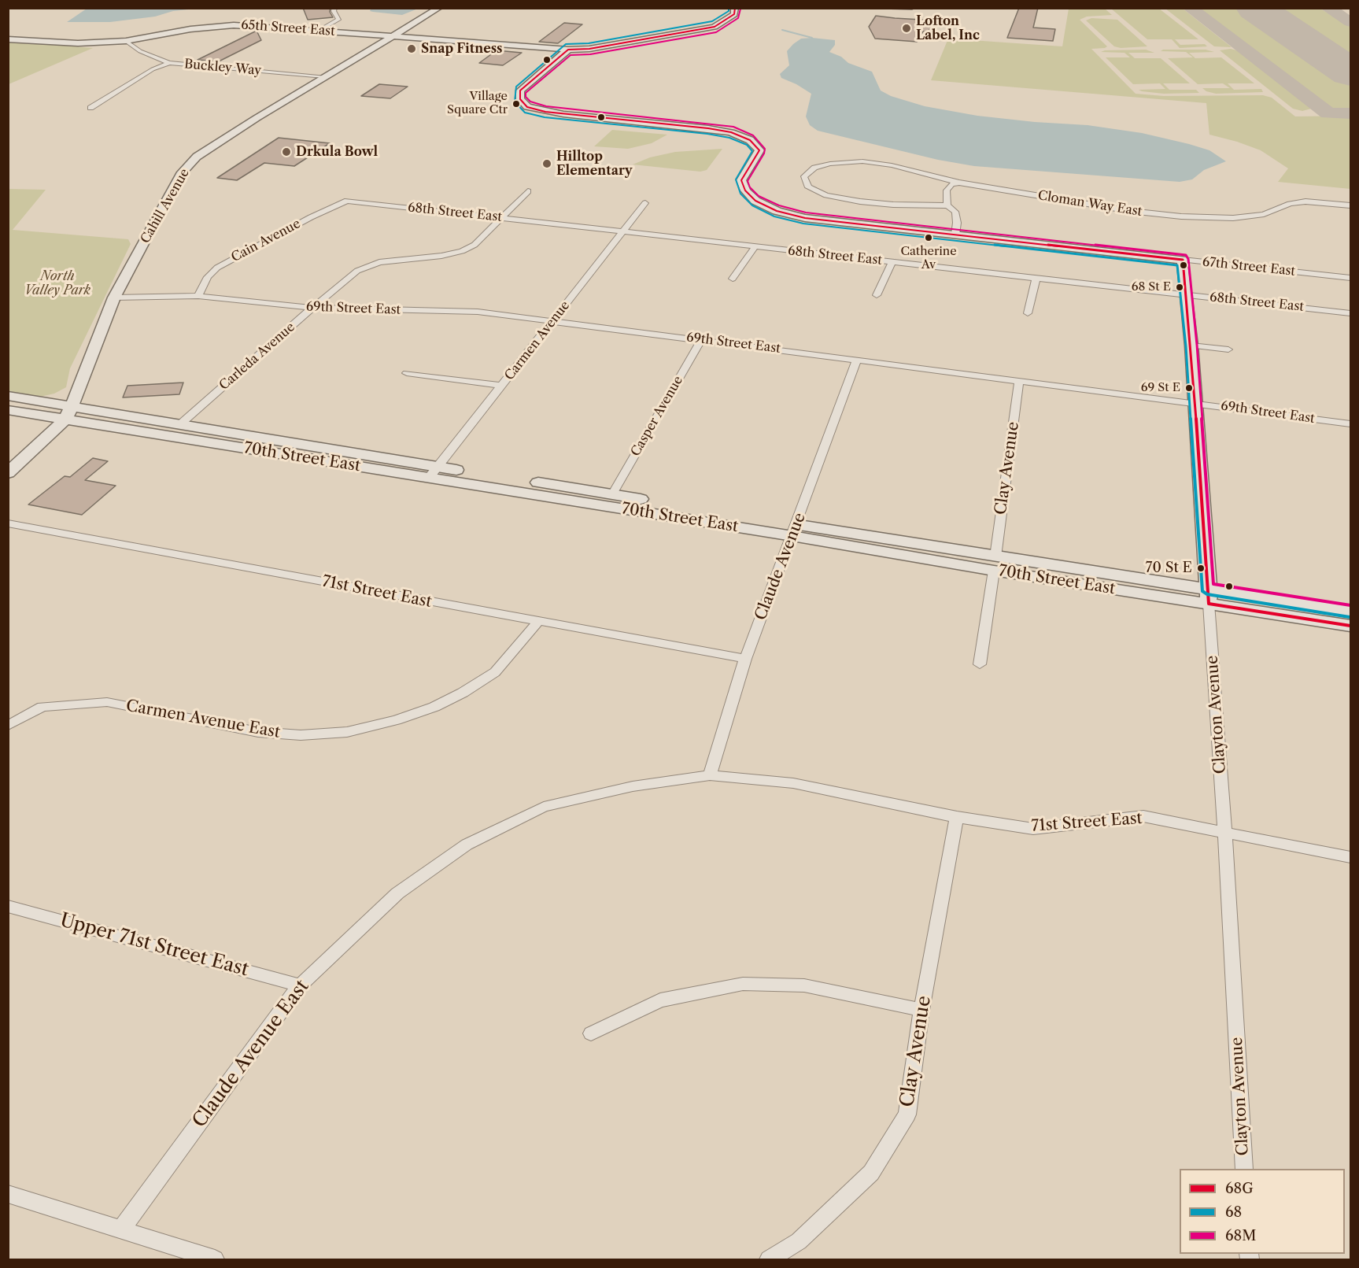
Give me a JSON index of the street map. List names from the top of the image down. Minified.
{"streets":{"street":["65th Street East","Buckley Way","Cloman Way East","Cahill Avenue","68th Street East","Cain Avenue","67th Street East","69th Street East","Carmen Avenue","Carleda Avenue","Casper Avenue","70th Street East","Clay Avenue","Claude Avenue","71st Street East","Clayton Avenue","Carmen Avenue East","Upper 71st Street East","Claude Avenue East"]},"crossings":[["65th Street East","Buckley Way"],["65th Street East","Cahill Avenue"],["65th Street East","67th Street East"],["Buckley Way","Cahill Avenue"],["Cahill Avenue","69th Street East"],["Cahill Avenue","70th Street East"],["68th Street East","Cain Avenue"],["68th Street East","Carmen Avenue"],["68th Street East","Carleda Avenue"],["68th Street East","Clayton Avenue"],["Cain Avenue","69th Street East"],["67th Street East","Clayton Avenue"],["69th Street East","Carmen Avenue"],["69th Street East","Carleda Avenue"],["69th Street East","Casper Avenue"],["69th Street East","Clay Avenue"],["69th Street East","Claude Avenue"],["69th Street East","Clayton Avenue"],["Carmen Avenue","70th Street East"],["Carleda Avenue","70th Street East"],["Casper Avenue","70th Street East"],["70th Street East","Clay Avenue"],["70th Street East","Claude Avenue"],["70th Street East","Clayton Avenue"],["Clay Avenue","71st Street East"],["Claude Avenue","71st Street East"],["Claude Avenue","Claude Avenue East"],["71st Street East","Clayton Avenue"],["71st Street East","Carmen Avenue East"],["71st Street East","Claude Avenue East"],["Upper 71st Street East","Claude Avenue East"]],"parks":["North Valley Park"],"places":["Lofton Label, Inc","Snap Fitness","Village Square Ctr","Drkula Bowl","Hilltop Elementary","Catherine Av","68 St E","69 St E","70 St E"],"lines":["transit line 68G","transit line 68","transit line 68M"],"legend":["68G","68","68M"]}
